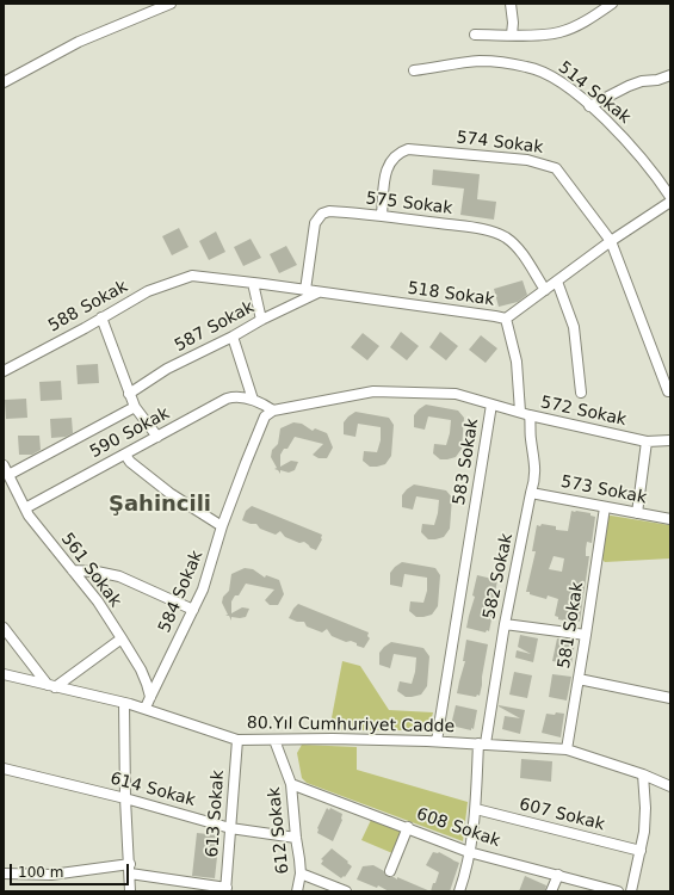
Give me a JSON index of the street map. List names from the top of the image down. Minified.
{"streets":{"street":["514 Sokak","574 Sokak","575 Sokak","518 Sokak","588 Sokak","587 Sokak","572 Sokak","590 Sokak","583 Sokak","573 Sokak","561 Sokak","582 Sokak","584 Sokak","581 Sokak","80.Yıl Cumhuriyet Cadde","614 Sokak","613 Sokak","607 Sokak","608 Sokak","612 Sokak"]},"crossings":[["574 Sokak","575 Sokak"],["574 Sokak","518 Sokak"],["575 Sokak","518 Sokak"],["518 Sokak","588 Sokak"],["518 Sokak","587 Sokak"],["572 Sokak","583 Sokak"],["572 Sokak","582 Sokak"],["590 Sokak","561 Sokak"],["583 Sokak","584 Sokak"],["583 Sokak","80.Yıl Cumhuriyet Cadde"],["573 Sokak","582 Sokak"],["573 Sokak","581 Sokak"],["561 Sokak","584 Sokak"],["582 Sokak","80.Yıl Cumhuriyet Cadde"],["582 Sokak","607 Sokak"],["582 Sokak","608 Sokak"],["584 Sokak","80.Yıl Cumhuriyet Cadde"],["581 Sokak","80.Yıl Cumhuriyet Cadde"],["80.Yıl Cumhuriyet Cadde","613 Sokak"],["80.Yıl Cumhuriyet Cadde","612 Sokak"],["614 Sokak","613 Sokak"],["614 Sokak","612 Sokak"],["608 Sokak","612 Sokak"]],"districts":["Şahincili"],"scale_bar":"100 m"}
